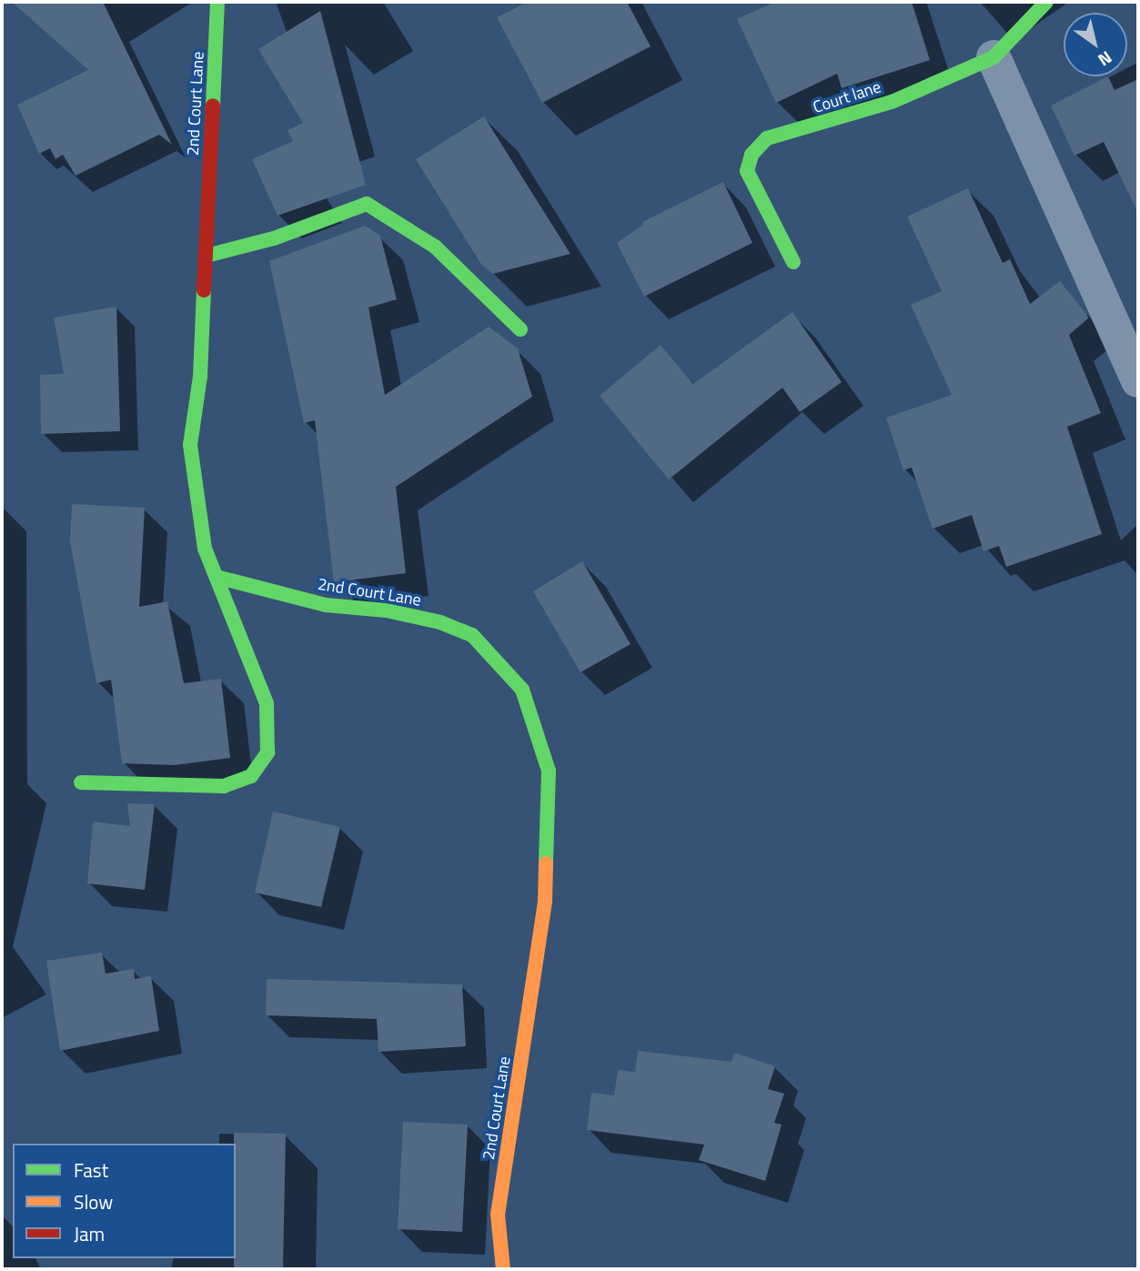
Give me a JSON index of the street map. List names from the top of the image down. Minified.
{"streets":{"street":["Court lane","2nd Court Lane"]},"legend":["Fast","Slow","Jam"],"north":"bottom right"}
